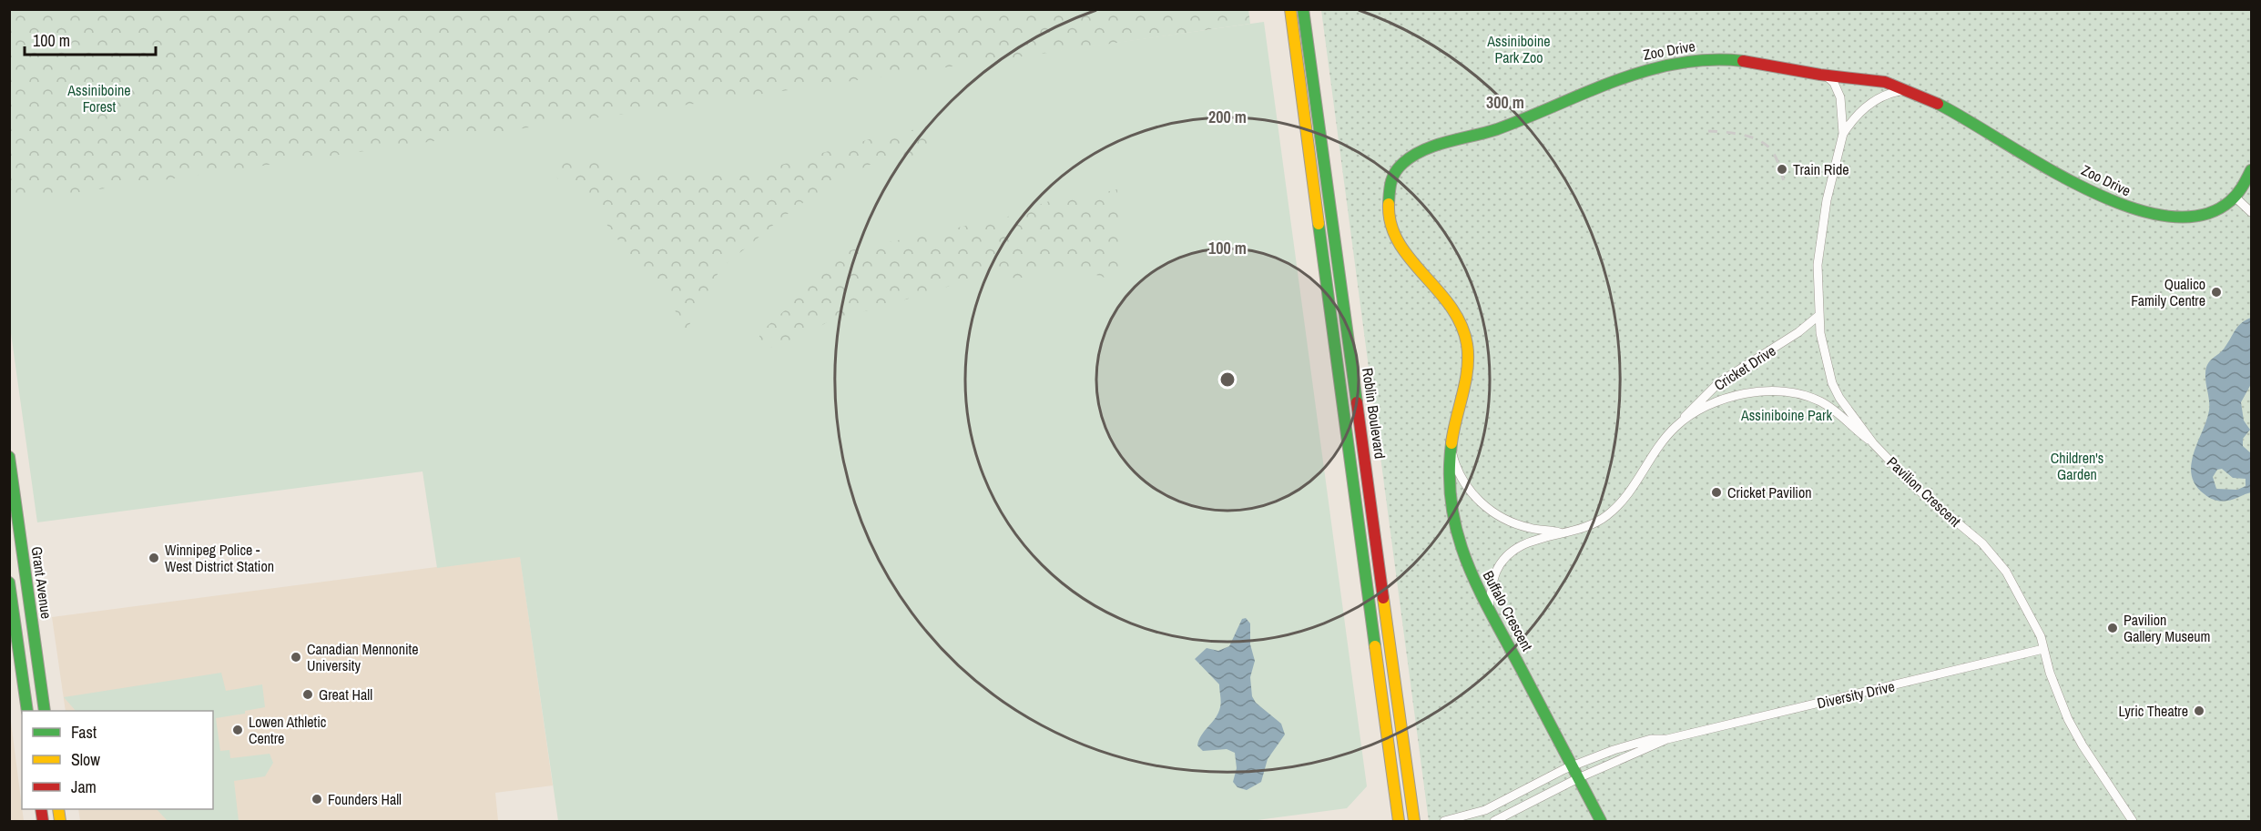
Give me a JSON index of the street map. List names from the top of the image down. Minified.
{"streets":{"main road":["Zoo Drive","Roblin Boulevard","Grant Avenue","Buffalo Crescent"],"street":["Cricket Drive","Pavilion Crescent","Diversity Drive"]},"crossings":[["Zoo Drive","Cricket Drive"],["Zoo Drive","Pavilion Crescent"],["Zoo Drive","Buffalo Crescent"],["Cricket Drive","Pavilion Crescent"],["Cricket Drive","Buffalo Crescent"],["Pavilion Crescent","Diversity Drive"],["Buffalo Crescent","Diversity Drive"]],"parks":["Assiniboine Park Zoo","Assiniboine Forest","Assiniboine Park","Children's Garden"],"places":["Train Ride","Qualico Family Centre","Cricket Pavilion","Winnipeg Police - West District Station","Pavilion Gallery Museum","Canadian Mennonite University","Great Hall","Lyric Theatre","Lowen Athletic Centre","Founders Hall"],"legend":["Fast","Slow","Jam"],"scale_bar":"100 m","rings":["300 m","200 m","100 m"]}
